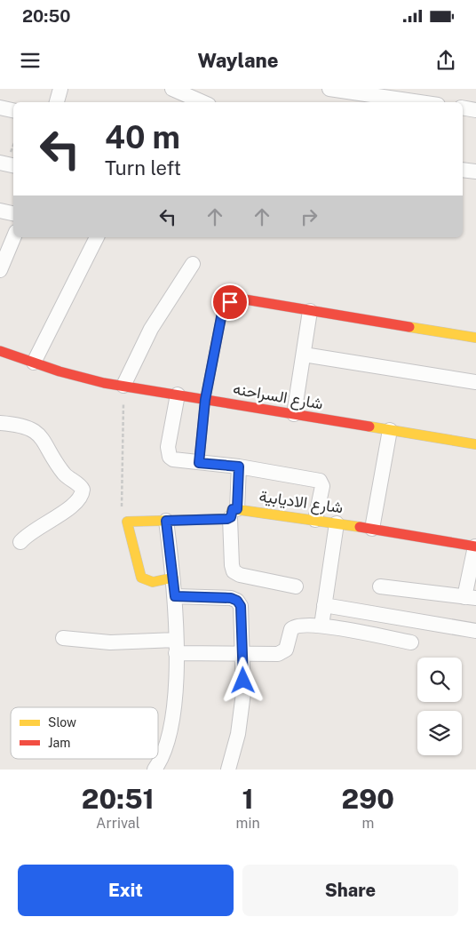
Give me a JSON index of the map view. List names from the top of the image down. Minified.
{"streets":{"street":["شارع السراحنه","شارع الاديابية"]},"legend":["Slow","Jam"],"page":{"status":"20:50","header":"Waylane","turn":["40 m","Turn left"],"eta":["20:51","Arrival","1","min","290","m"],"buttons":["Exit","Share"]}}
